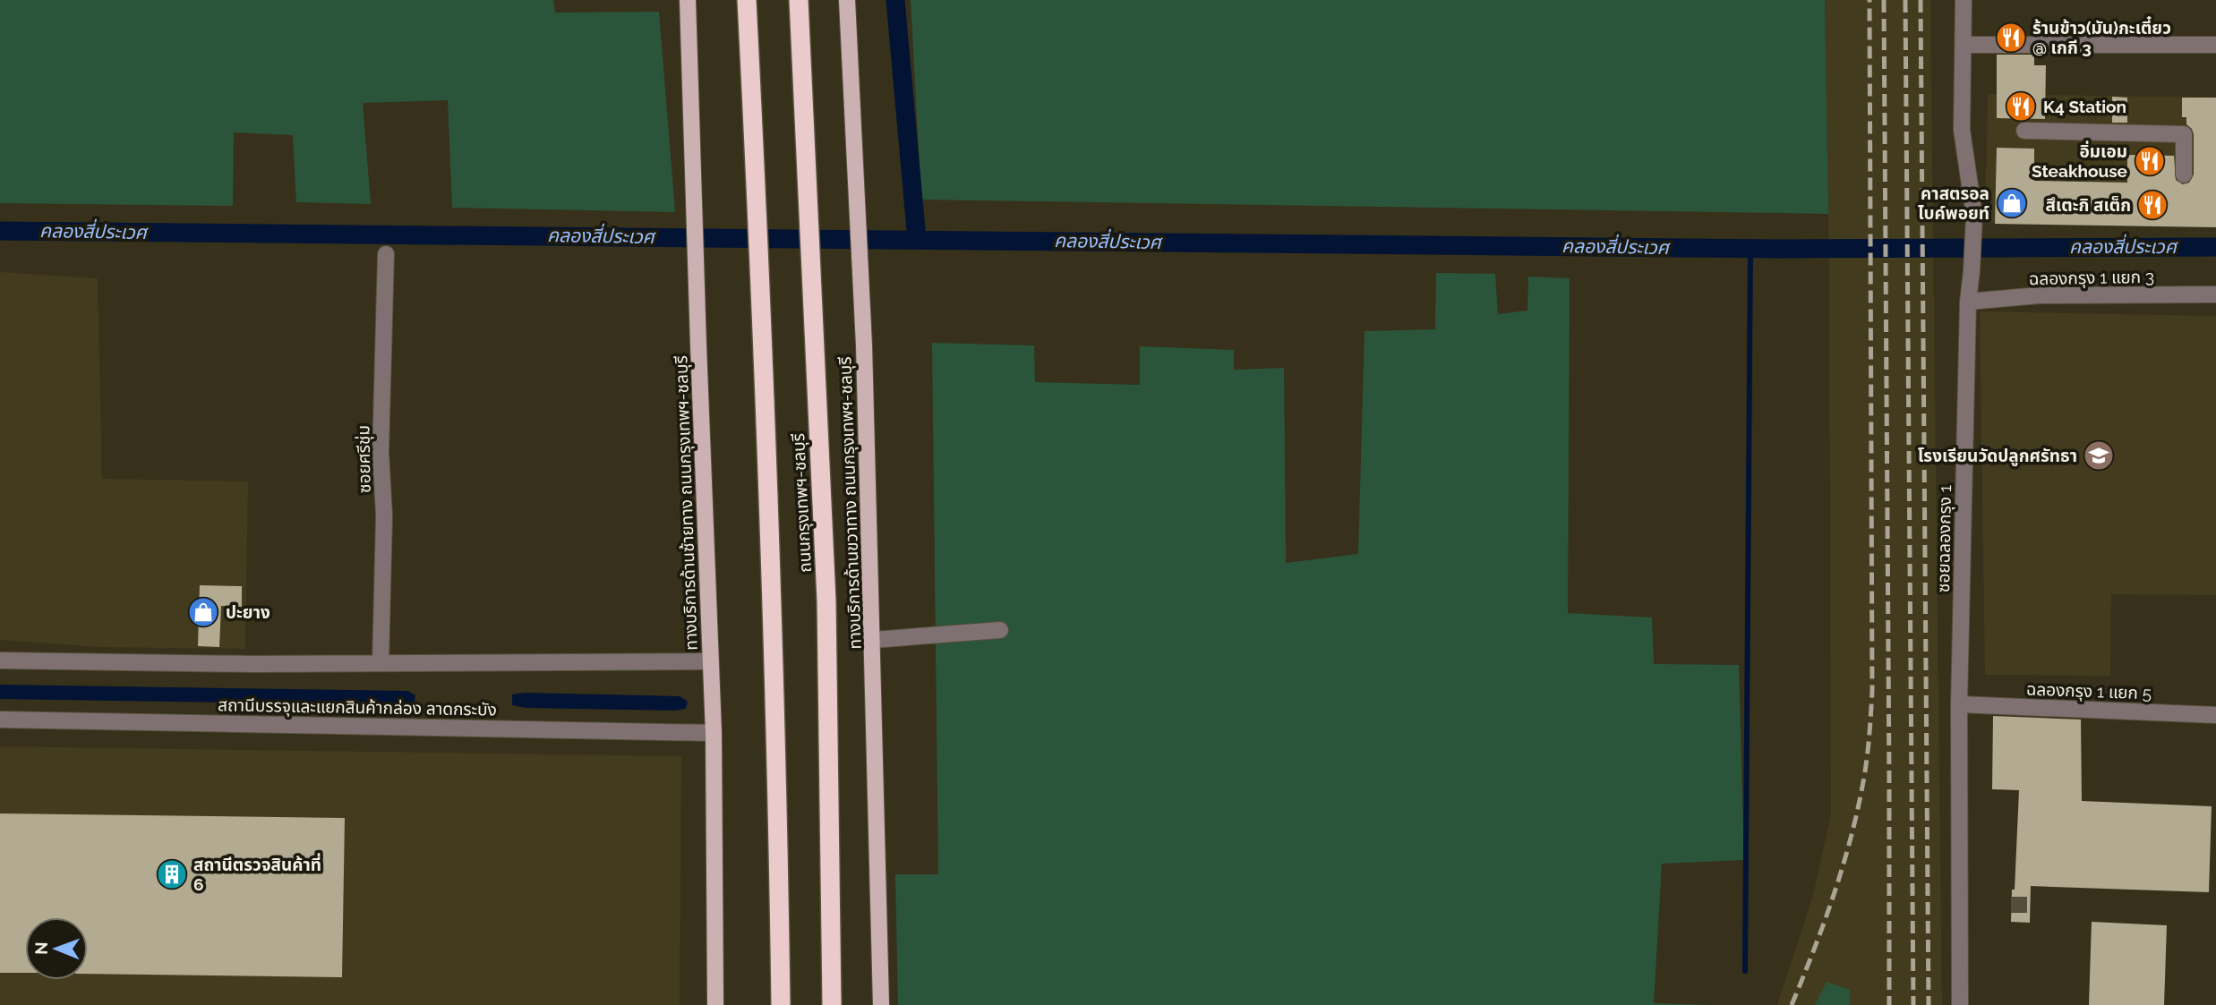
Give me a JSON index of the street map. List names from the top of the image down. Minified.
{"streets":{"highway":["ถนนกรุงเทพฯ-ชลบุรี"],"main road":["ทางบริการด้านซ้ายทาง ถนนกรุงเทพฯ-ชลบุรี","ทางบริการด้านขวาทาง ถนนกรุงเทพฯ-ชลบุรี"],"street":["ฉลองกรุง 1 แยก 3","ซอยศรีชุ่ม","ซอยฉลองกรุง 1","ฉลองกรุง 1 แยก 5","สถานีบรรจุและแยกสินค้ากล่อง ลาดกระบัง"]},"crossings":[["ฉลองกรุง 1 แยก 3","ซอยฉลองกรุง 1"],["ทางบริการด้านซ้ายทาง ถนนกรุงเทพฯ-ชลบุรี","สถานีบรรจุและแยกสินค้ากล่อง ลาดกระบัง"],["ซอยฉลองกรุง 1","ฉลองกรุง 1 แยก 5"]],"water":["คลองสี่ประเวศ"],"places":{"restaurant":["ร้านข้าว(มัน)กะเตี๋ยว @ เกกี 3","K4 Station","อิ่มเอม Steakhouse","สึเตะกิ สเต็ก"],"shop":["คาสตรอล ไบค์พอยท์","ปะยาง"],"school or university":["โรงเรียนวัดปลูกศรัทธา"],"building":["สถานีตรวจสินค้าที่ 6"]},"north":"left"}
